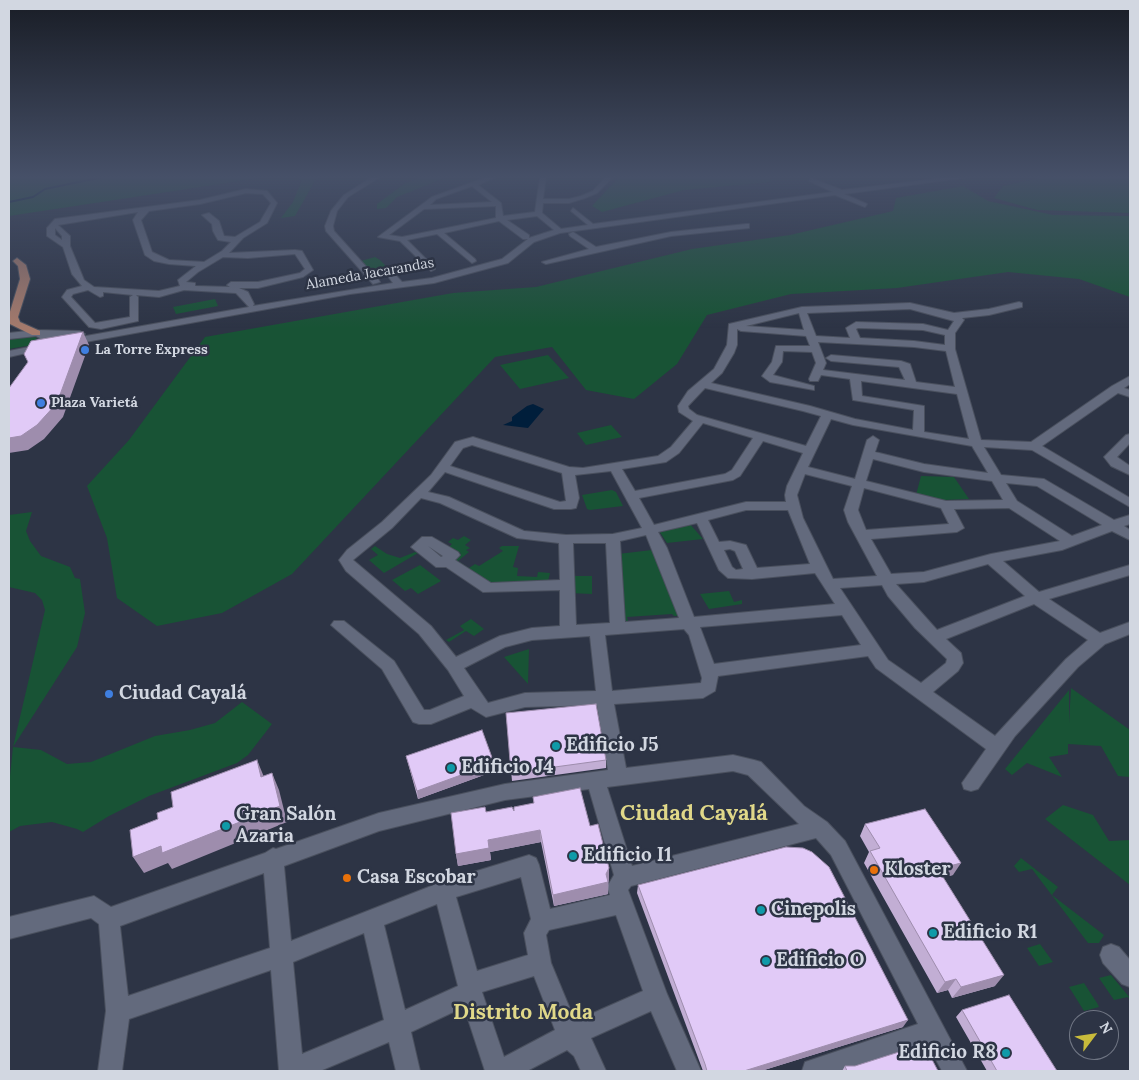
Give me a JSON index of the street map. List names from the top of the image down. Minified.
{"streets":{"street":["Alameda Jacarandas"]},"districts":["Ciudad Cayalá","Distrito Moda"],"places":["La Torre Express","Plaza Varietá","Ciudad Cayalá","Edificio J5","Edificio J4","Gran Salón Azaria","Edificio I1","Kloster","Casa Escobar","Cinepolis","Edificio R1","Edificio O","Edificio R8"],"north":"top right"}
